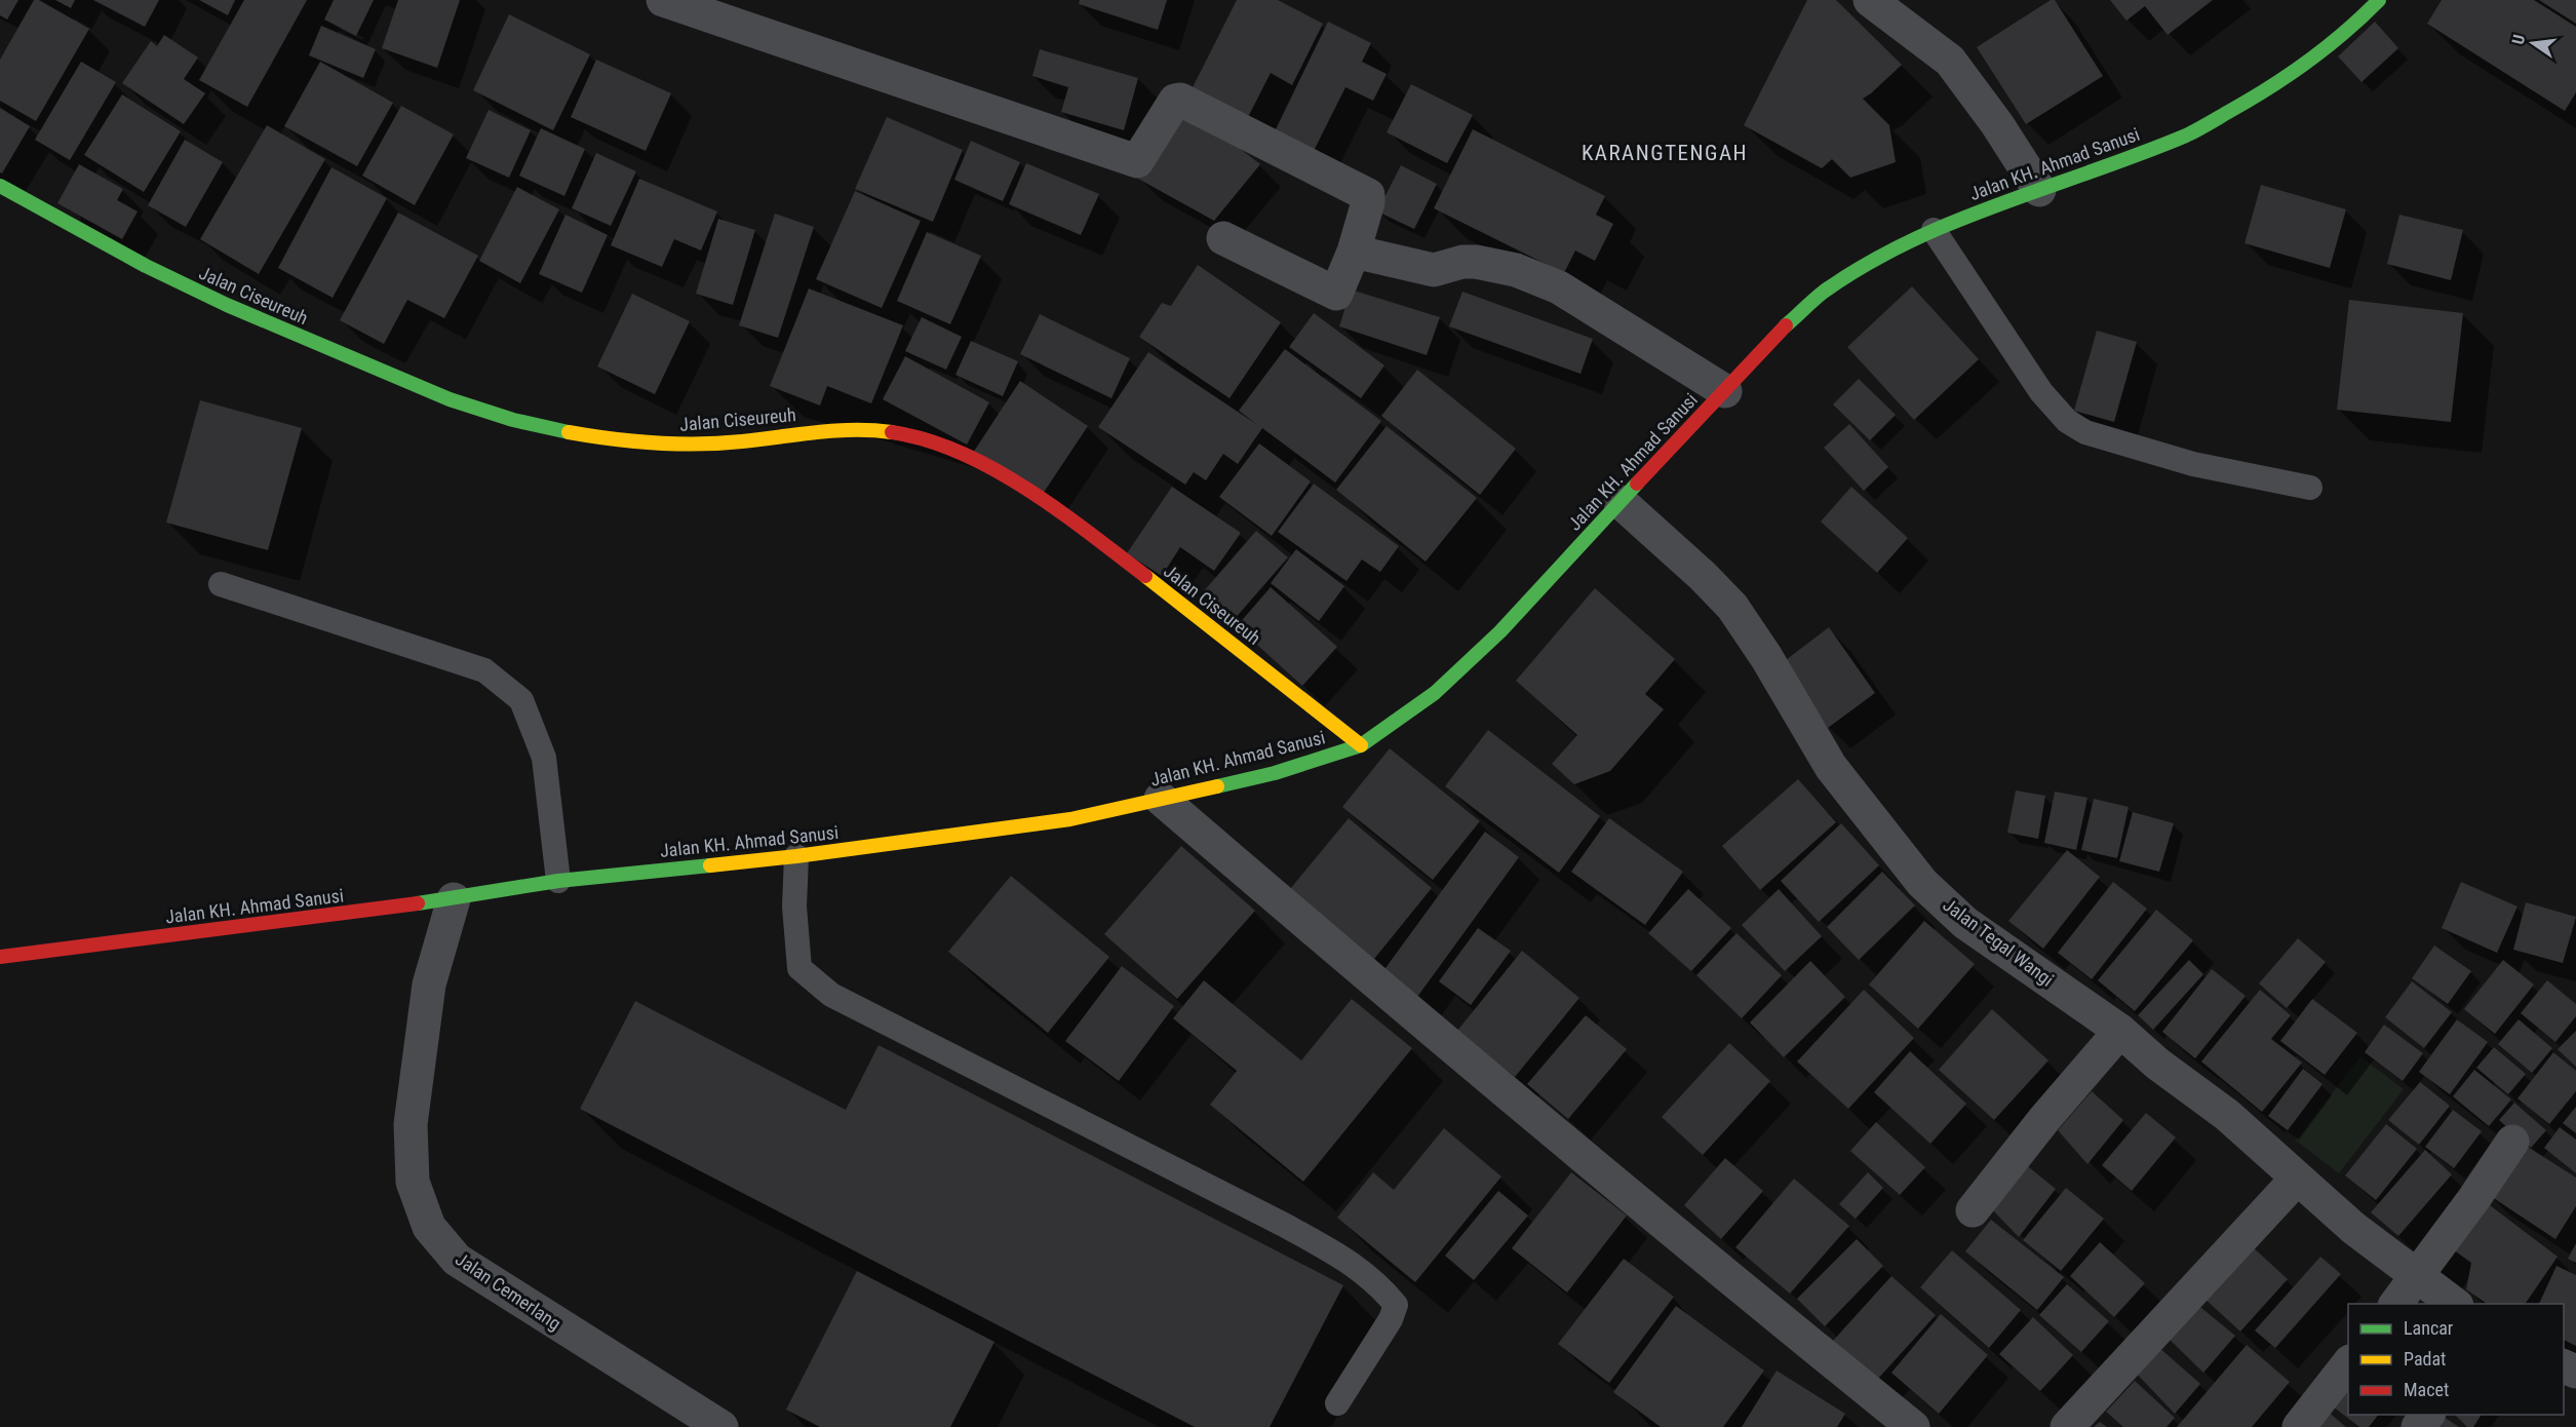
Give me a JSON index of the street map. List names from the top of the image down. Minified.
{"streets":{"main road":["Jalan KH. Ahmad Sanusi","Jalan Ciseureuh"],"street":["Jalan Tegal Wangi","Jalan Cemerlang"]},"crossings":[["Jalan KH. Ahmad Sanusi","Jalan Ciseureuh"],["Jalan KH. Ahmad Sanusi","Jalan Tegal Wangi"],["Jalan KH. Ahmad Sanusi","Jalan Cemerlang"]],"districts":["KARANGTENGAH"],"legend":["Lancar","Padat","Macet"],"north":"left"}
